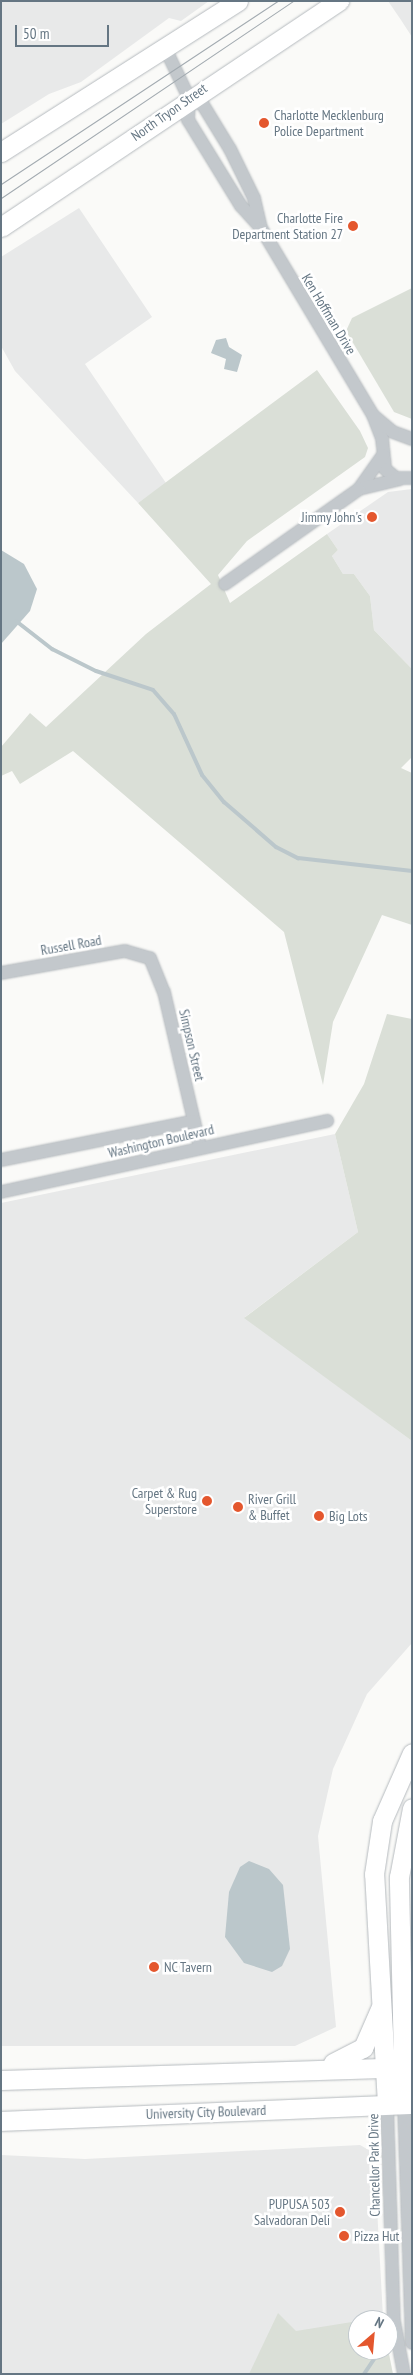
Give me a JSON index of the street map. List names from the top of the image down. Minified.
{"streets":{"main road":["North Tryon Street","University City Boulevard"],"street":["Ken Hoffman Drive","Russell Road","Simpson Street","Washington Boulevard","Chancellor Park Drive"]},"crossings":[["North Tryon Street","Ken Hoffman Drive"],["Russell Road","Simpson Street"],["Simpson Street","Washington Boulevard"],["University City Boulevard","Chancellor Park Drive"]],"places":["Charlotte Mecklenburg Police Department","Charlotte Fire Department Station 27","Jimmy John's","Carpet & Rug Superstore","River Grill & Buffet","Big Lots","NC Tavern","PUPUSA 503 Salvadoran Deli","Pizza Hut"],"scale_bar":"50 m","north":"top right"}
